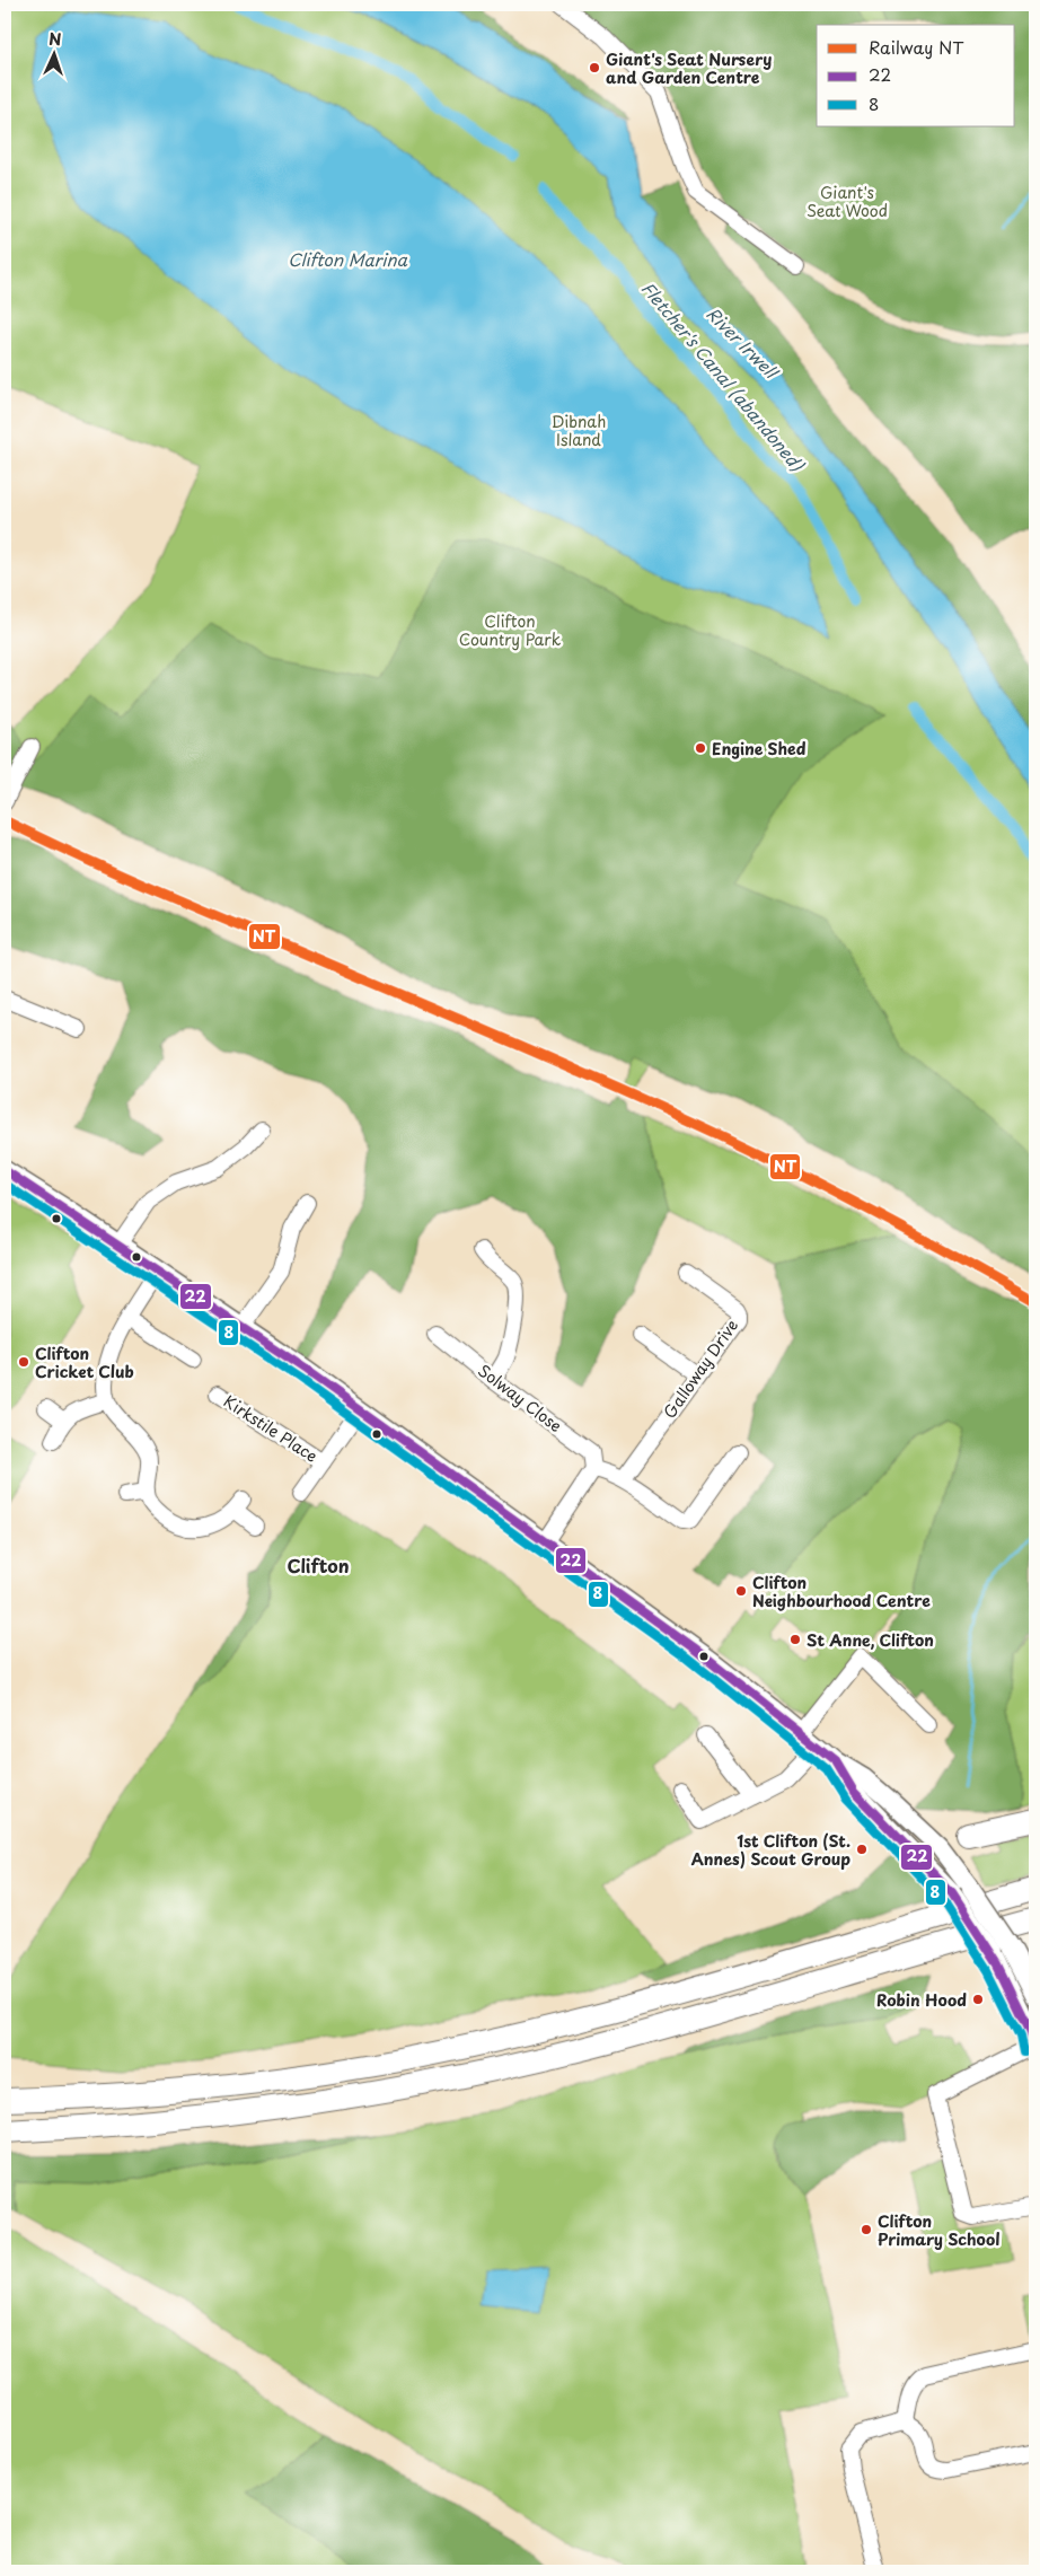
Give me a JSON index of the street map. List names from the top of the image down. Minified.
{"streets":{"street":["Galloway Drive","Solway Close","Kirkstile Place"]},"districts":["Clifton"],"water":["Clifton Marina","River Irwell","Fletcher's Canal (abandoned)"],"parks":["Giant's Seat Wood","Dibnah Island","Clifton Country Park"],"places":["Giant's Seat Nursery and Garden Centre","Engine Shed","Clifton Cricket Club","Clifton Neighbourhood Centre","St Anne, Clifton","1st Clifton (St. Annes) Scout Group","Robin Hood","Clifton Primary School"],"lines":["rail line NT","transit line 22","transit line 8"],"legend":["Railway NT","22","8"],"north":"top"}
